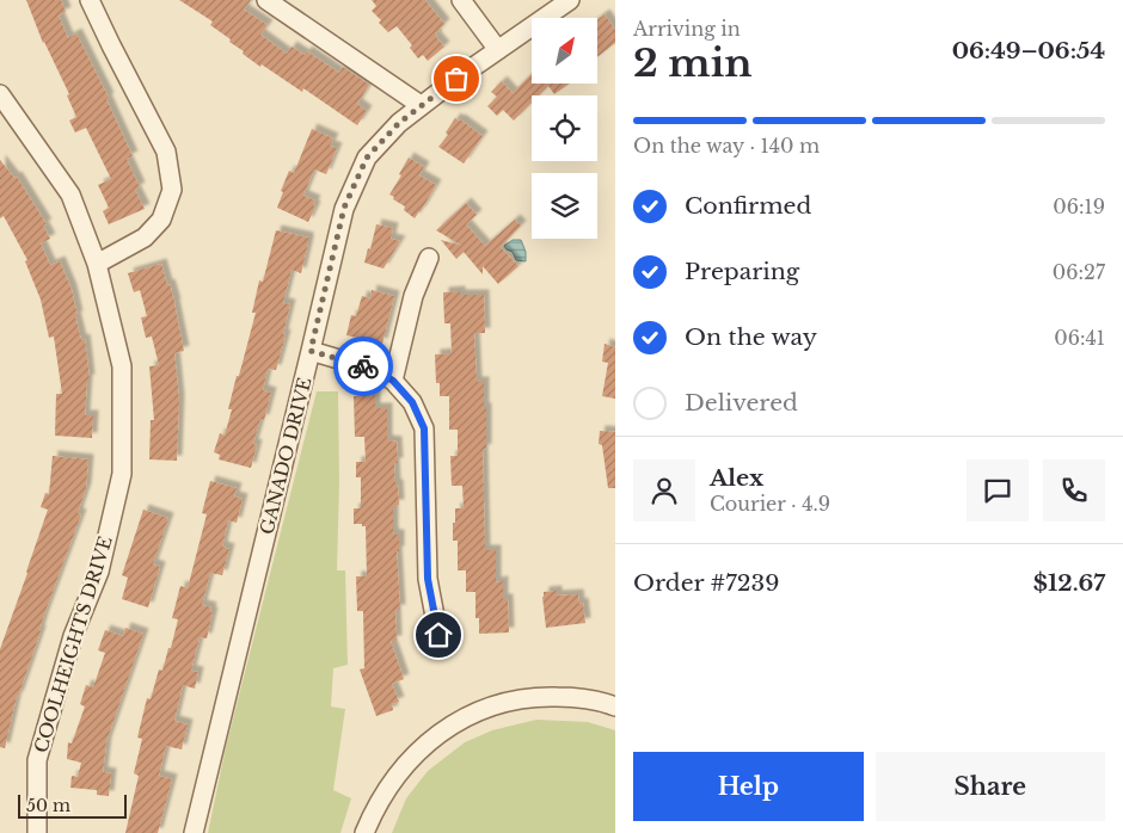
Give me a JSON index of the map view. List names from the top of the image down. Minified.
{"streets":{"street":["GANADO DRIVE","COOLHEIGHTS DRIVE"]},"scale_bar":"50 m","north":"top right","page":{"heading":["2 min","Arriving in","06:49–06:54"],"panel":["Alex","Courier · 4.9","Order #7239","$12.67"],"bar":"On the way · 140 m","list":[["Confirmed","06:19"],["Preparing","06:27"],["On the way","06:41"],"Delivered"],"buttons":["Help","Share"],"scale":"50 m"}}
